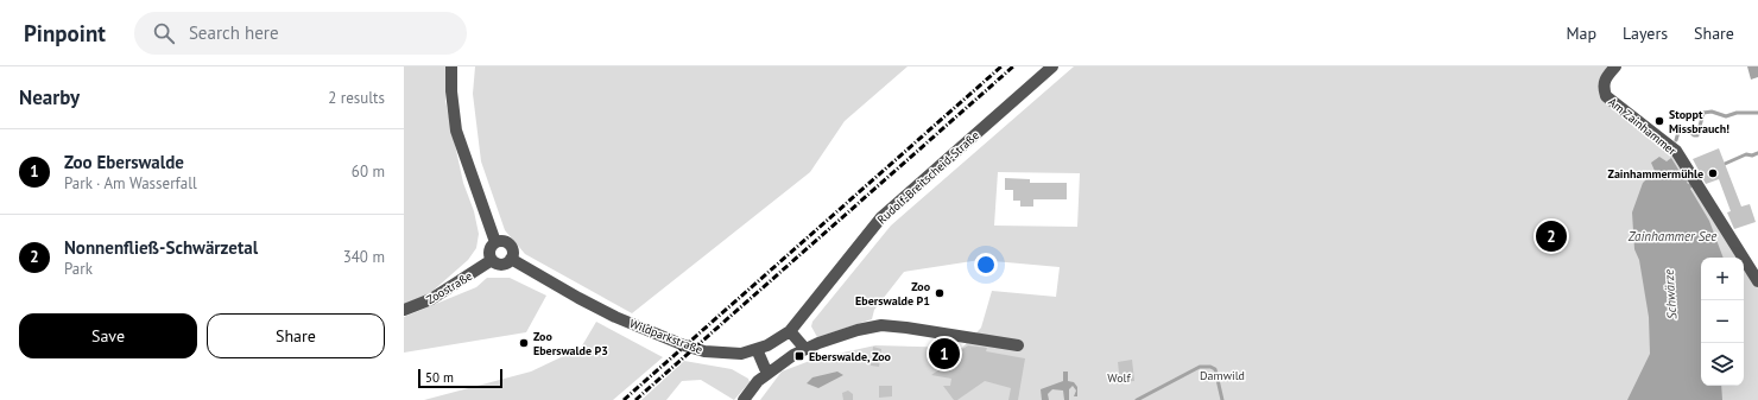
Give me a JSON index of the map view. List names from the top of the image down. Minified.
{"streets":{"street":["Am Zainhammer","Rudolf-Breitscheid-Straße","Zoostraße","Wildparkstraße"]},"crossings":[["Rudolf-Breitscheid-Straße","Wildparkstraße"],["Zoostraße","Wildparkstraße"]],"water":["Zainhammer See","Schwärze"],"parks":["Damwild","Wolf"],"places":{"other":["Stoppt Missbrauch!","Zainhammermühle","Zoo Eberswalde P1","Zoo Eberswalde P3"],"transit":["Eberswalde, Zoo"]},"scale_bar":"50 m","page":{"header":"Pinpoint","search":"Search here","nav":["Map","Layers","Share"],"heading":["Nearby","2 results"],"list":[{"mark":"1","name":"Zoo Eberswalde","note":"Park · Am Wasserfall","value":"60 m"},{"mark":"2","name":"Nonnenfließ-Schwärzetal","note":"Park","value":"340 m"}],"pins":["2","1"],"map_buttons":["+","−"],"buttons":["Save","Share"],"scale":"50 m"}}
